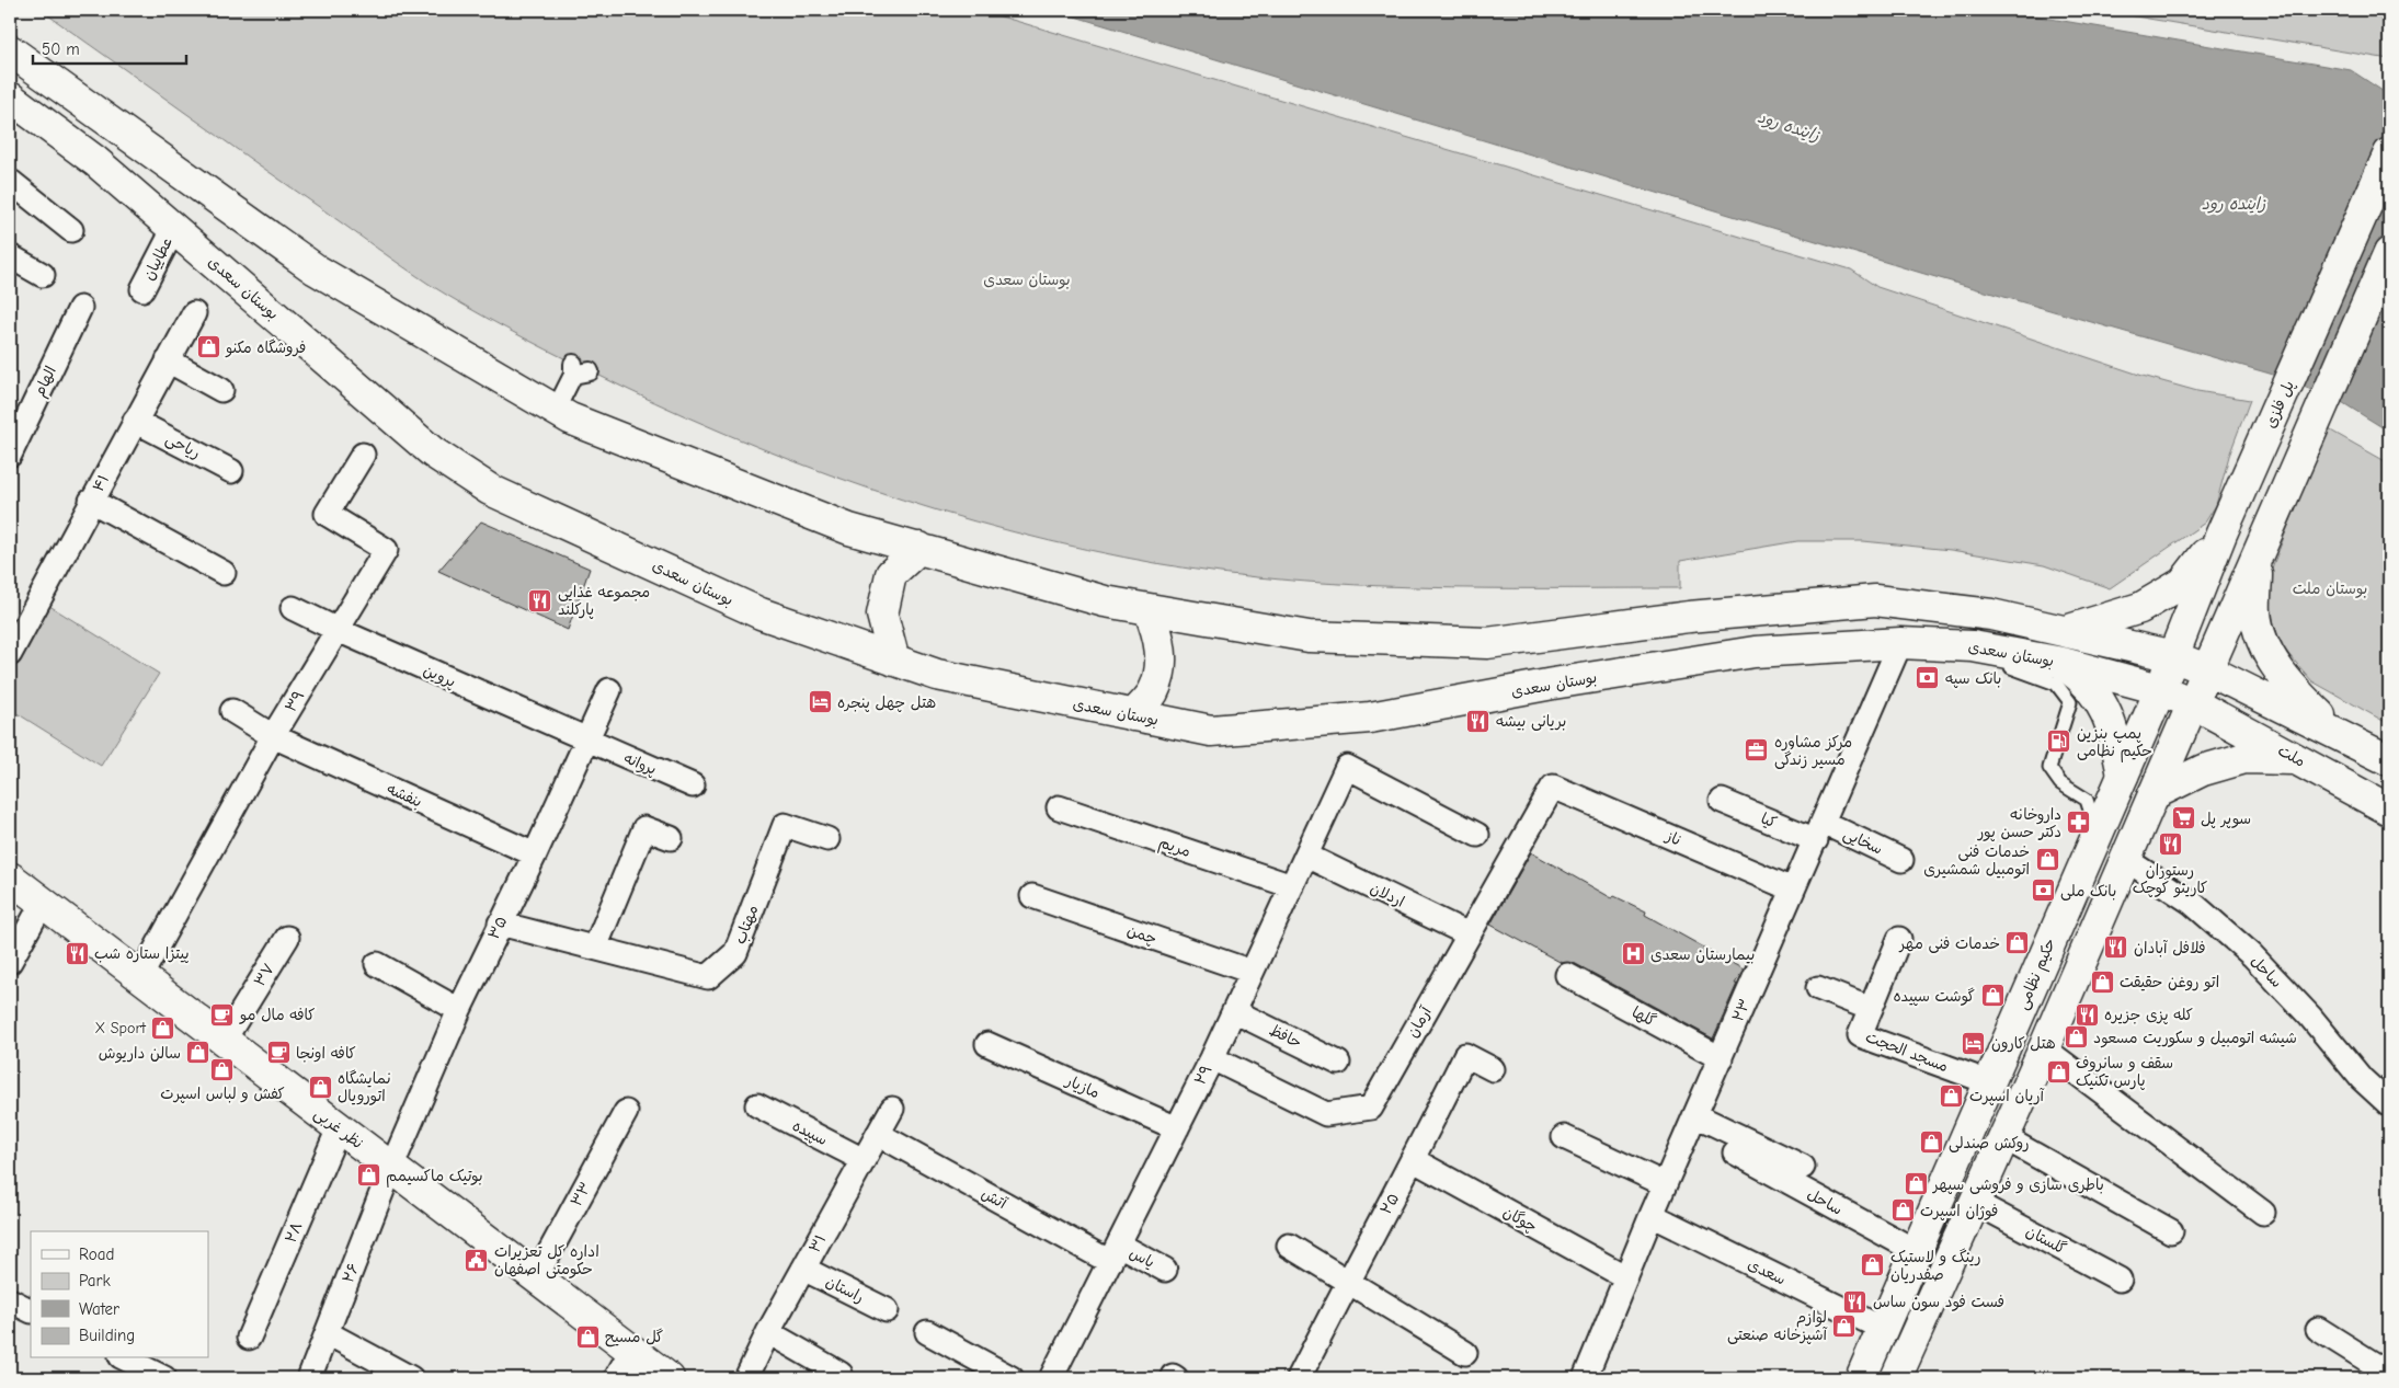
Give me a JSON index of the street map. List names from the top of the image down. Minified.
{"streets":{"main road":["بوستان سعدی","پل فلزی","ملت","حکیم نظامی","نظر غربی"],"street":["عطاییان","الهام","ریاحی","۴۱","پروین","۳۹","پروانه","بنفشه","کیا","ناز","سخایی","مریم","اردلان","مهتاب","۳۵","چمن","ساحل","۳۷","۲۳","گلها","آرمان","حافظ","مسجد الحجت","۲۹","مازیار","سپیده","۳۳","آتش","۲۵","چوگان","۲۸","گلستان","۳۱","یاس","سعدی","۲۶","راستان"]},"crossings":[["عطاییان","بوستان سعدی"],["بوستان سعدی","پل فلزی"],["بوستان سعدی","ملت"],["بوستان سعدی","حکیم نظامی"],["بوستان سعدی","۲۳"],["پل فلزی","حکیم نظامی"],["ریاحی","۴۱"],["پروین","۳۹"],["پروین","پروانه"],["پروین","۳۵"],["۳۹","بنفشه"],["۳۹","نظر غربی"],["پروانه","۳۵"],["بنفشه","۳۵"],["کیا","سخایی"],["کیا","۲۳"],["ناز","۲۳"],["ناز","آرمان"],["سخایی","۲۳"],["مریم","۲۹"],["اردلان","آرمان"],["اردلان","۲۹"],["مهتاب","۳۵"],["۳۵","نظر غربی"],["۳۵","۲۶"],["چمن","۲۹"],["ساحل","حکیم نظامی"],["حکیم نظامی","مسجد الحجت"],["حکیم نظامی","سعدی"],["۳۷","نظر غربی"],["۲۳","گلها"],["۲۳","چوگان"],["۲۳","سعدی"],["آرمان","۲۹"],["حافظ","۲۹"],["۲۹","مازیار"],["۲۹","آتش"],["۲۹","یاس"],["نظر غربی","۳۳"],["نظر غربی","۲۸"],["نظر غربی","۲۶"],["سپیده","۳۱"],["آتش","۳۱"],["آتش","یاس"],["۲۵","چوگان"],["۳۱","راستان"]],"water":["زاینده رود"],"parks":["بوستان سعدی","بوستان ملت"],"places":{"shop":["فروشگاه مکنو","خدمات فنی اتومبیل شمشیری","خدمات فنی مهر","اتو روغن حقیقت","گوشت سپیده","X Sport","شیشه اتومبیل و سکوریت مسعود","سالن داریوش","کفش و لباس اسپرت","سقف و سانروف پارس تکنیک","نمایشگاه اتورویال","آریان اسپرت","روکش صندلی","بوتیک ماکسیمم","باطری سازی و فروشی سپهر","فوژان اسپرت","رینگ و لاستیک صفدریان","لوازم آشپزخانه صنعتی","گل مسیح"],"restaurant":["مجموعه غذایی پارکلند","بریانی بیشه","رستوران کارینو کوچک","فلافل آبادان","پیتزا ستاره شب","کله پزی جزیره","فست فود سون ساس"],"bank":["بانک سپه","بانک ملی"],"hotel":["هتل چهل پنجره","هتل کارون"],"fuel station":["پمپ بنزین حکیم نظامی"],"office":["مرکز مشاوره مسیر زندگی"],"supermarket":["سوپر پل"],"pharmacy":["داروخانه دکتر حسن پور"],"hospital":["بیمارستان سعدی"],"cafe":["کافه مال مو","کافه اونجا"],"public building":["اداره کل تعزیرات حکومتی اصفهان"]},"legend":["Road","Park","Water","Building"],"scale_bar":"50 m"}
